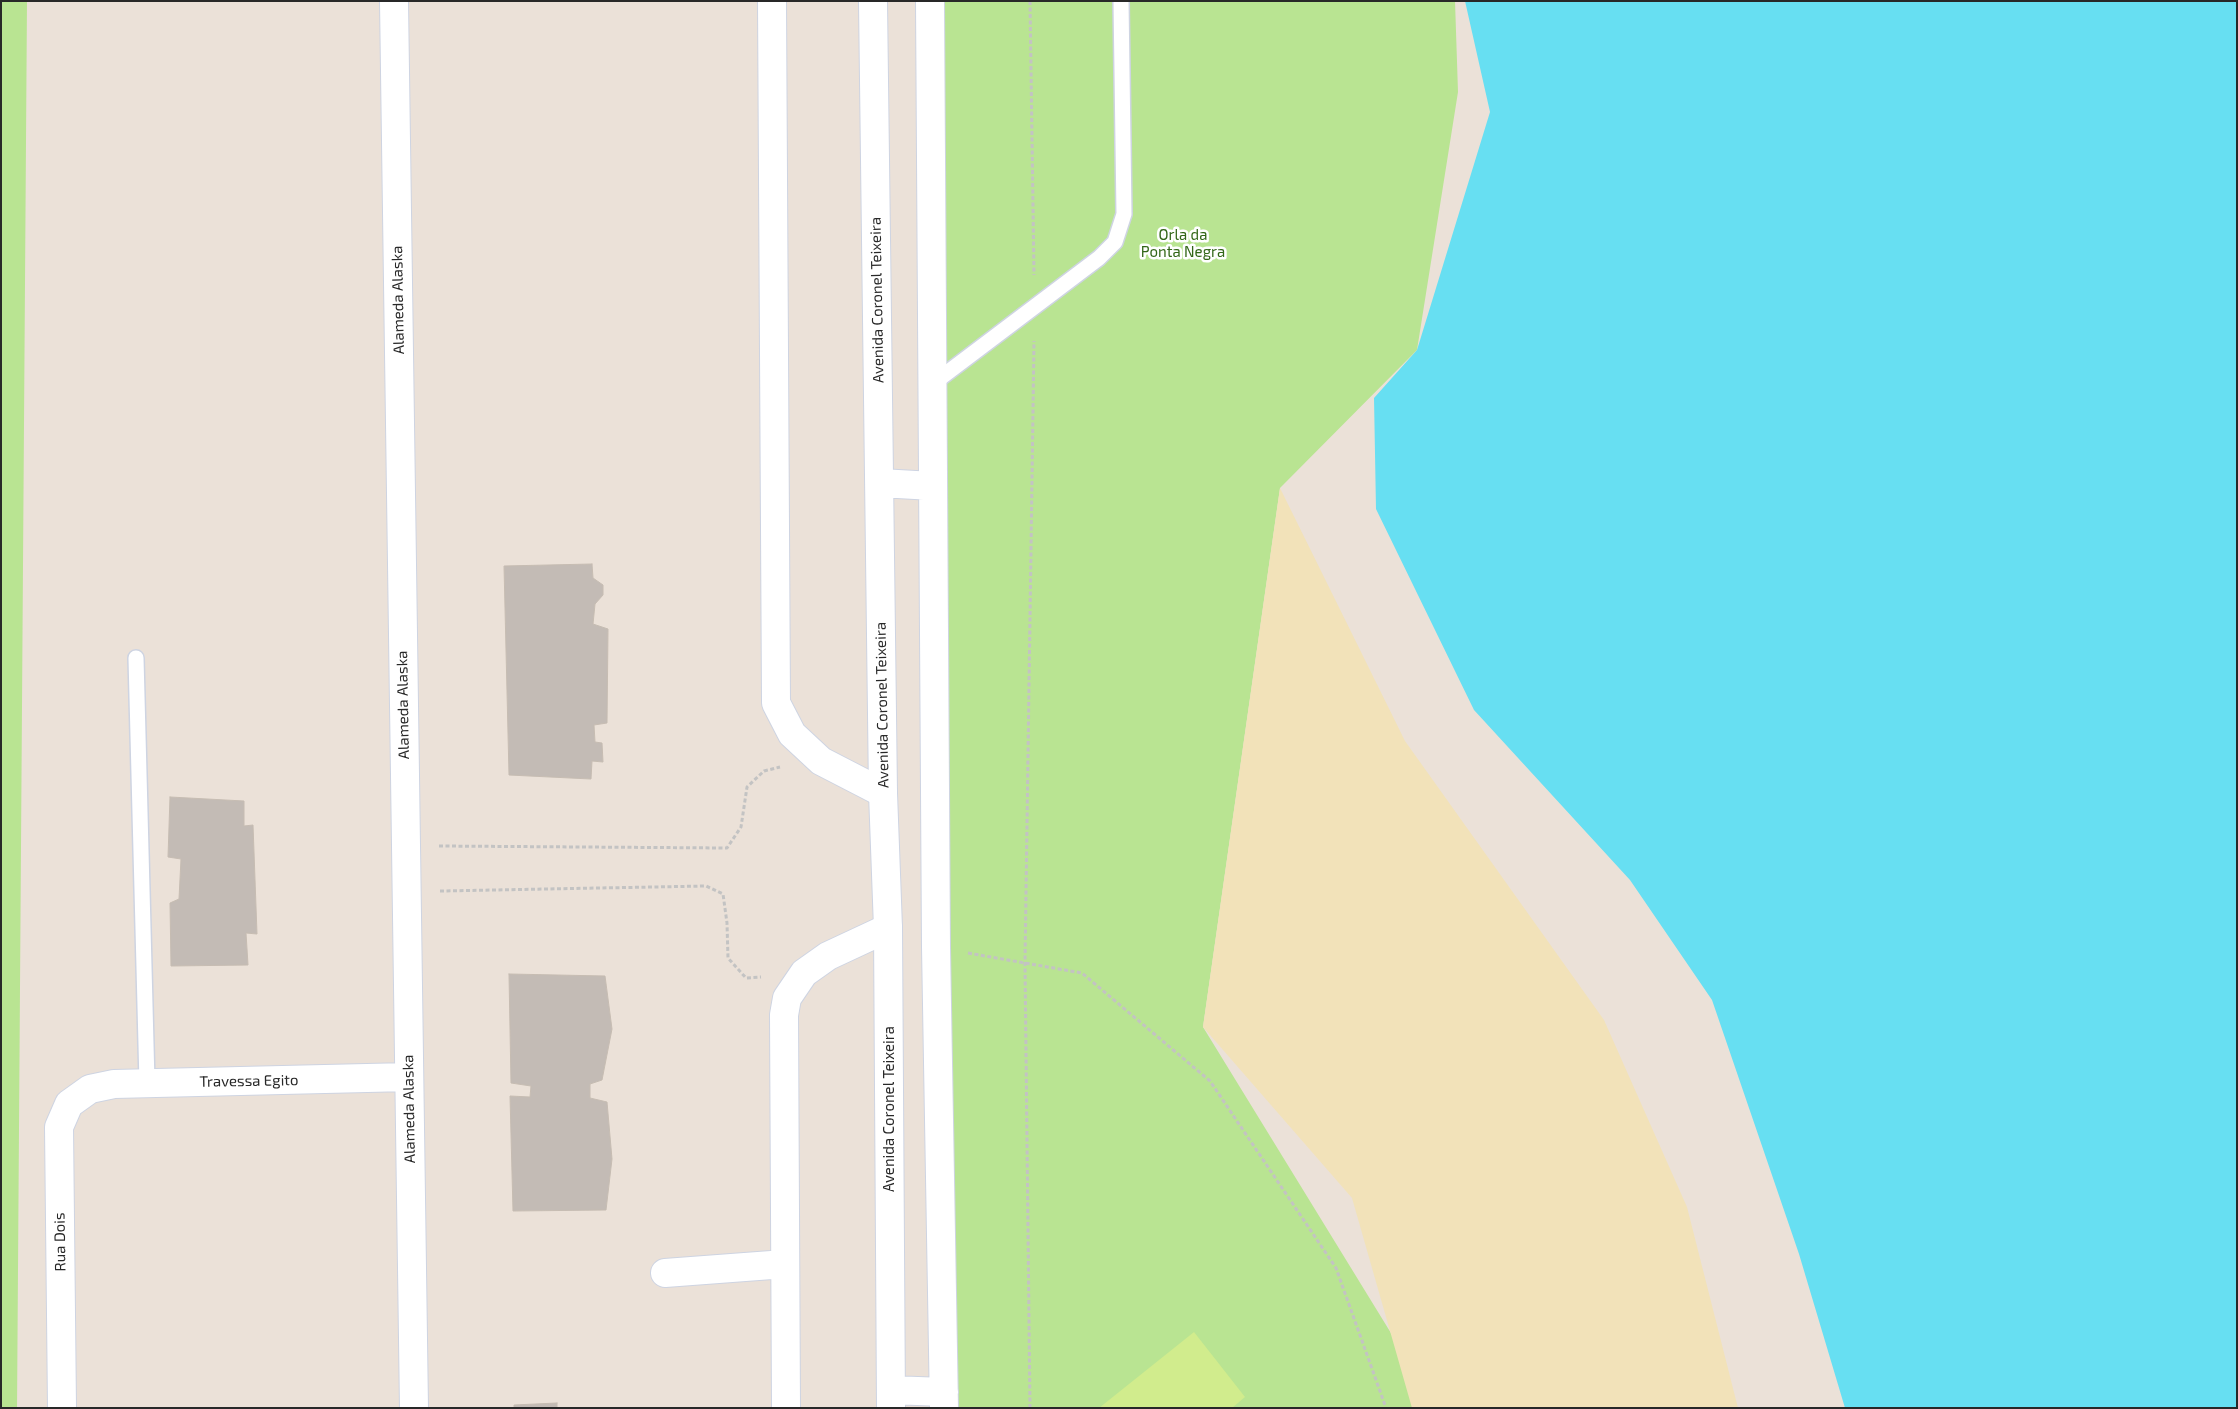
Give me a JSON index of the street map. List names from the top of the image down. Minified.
{"streets":{"street":["Alameda Alaska","Avenida Coronel Teixeira","Travessa Egito","Rua Dois"]},"crossings":[["Alameda Alaska","Travessa Egito"],["Travessa Egito","Rua Dois"]],"parks":["Orla da Ponta Negra"]}
